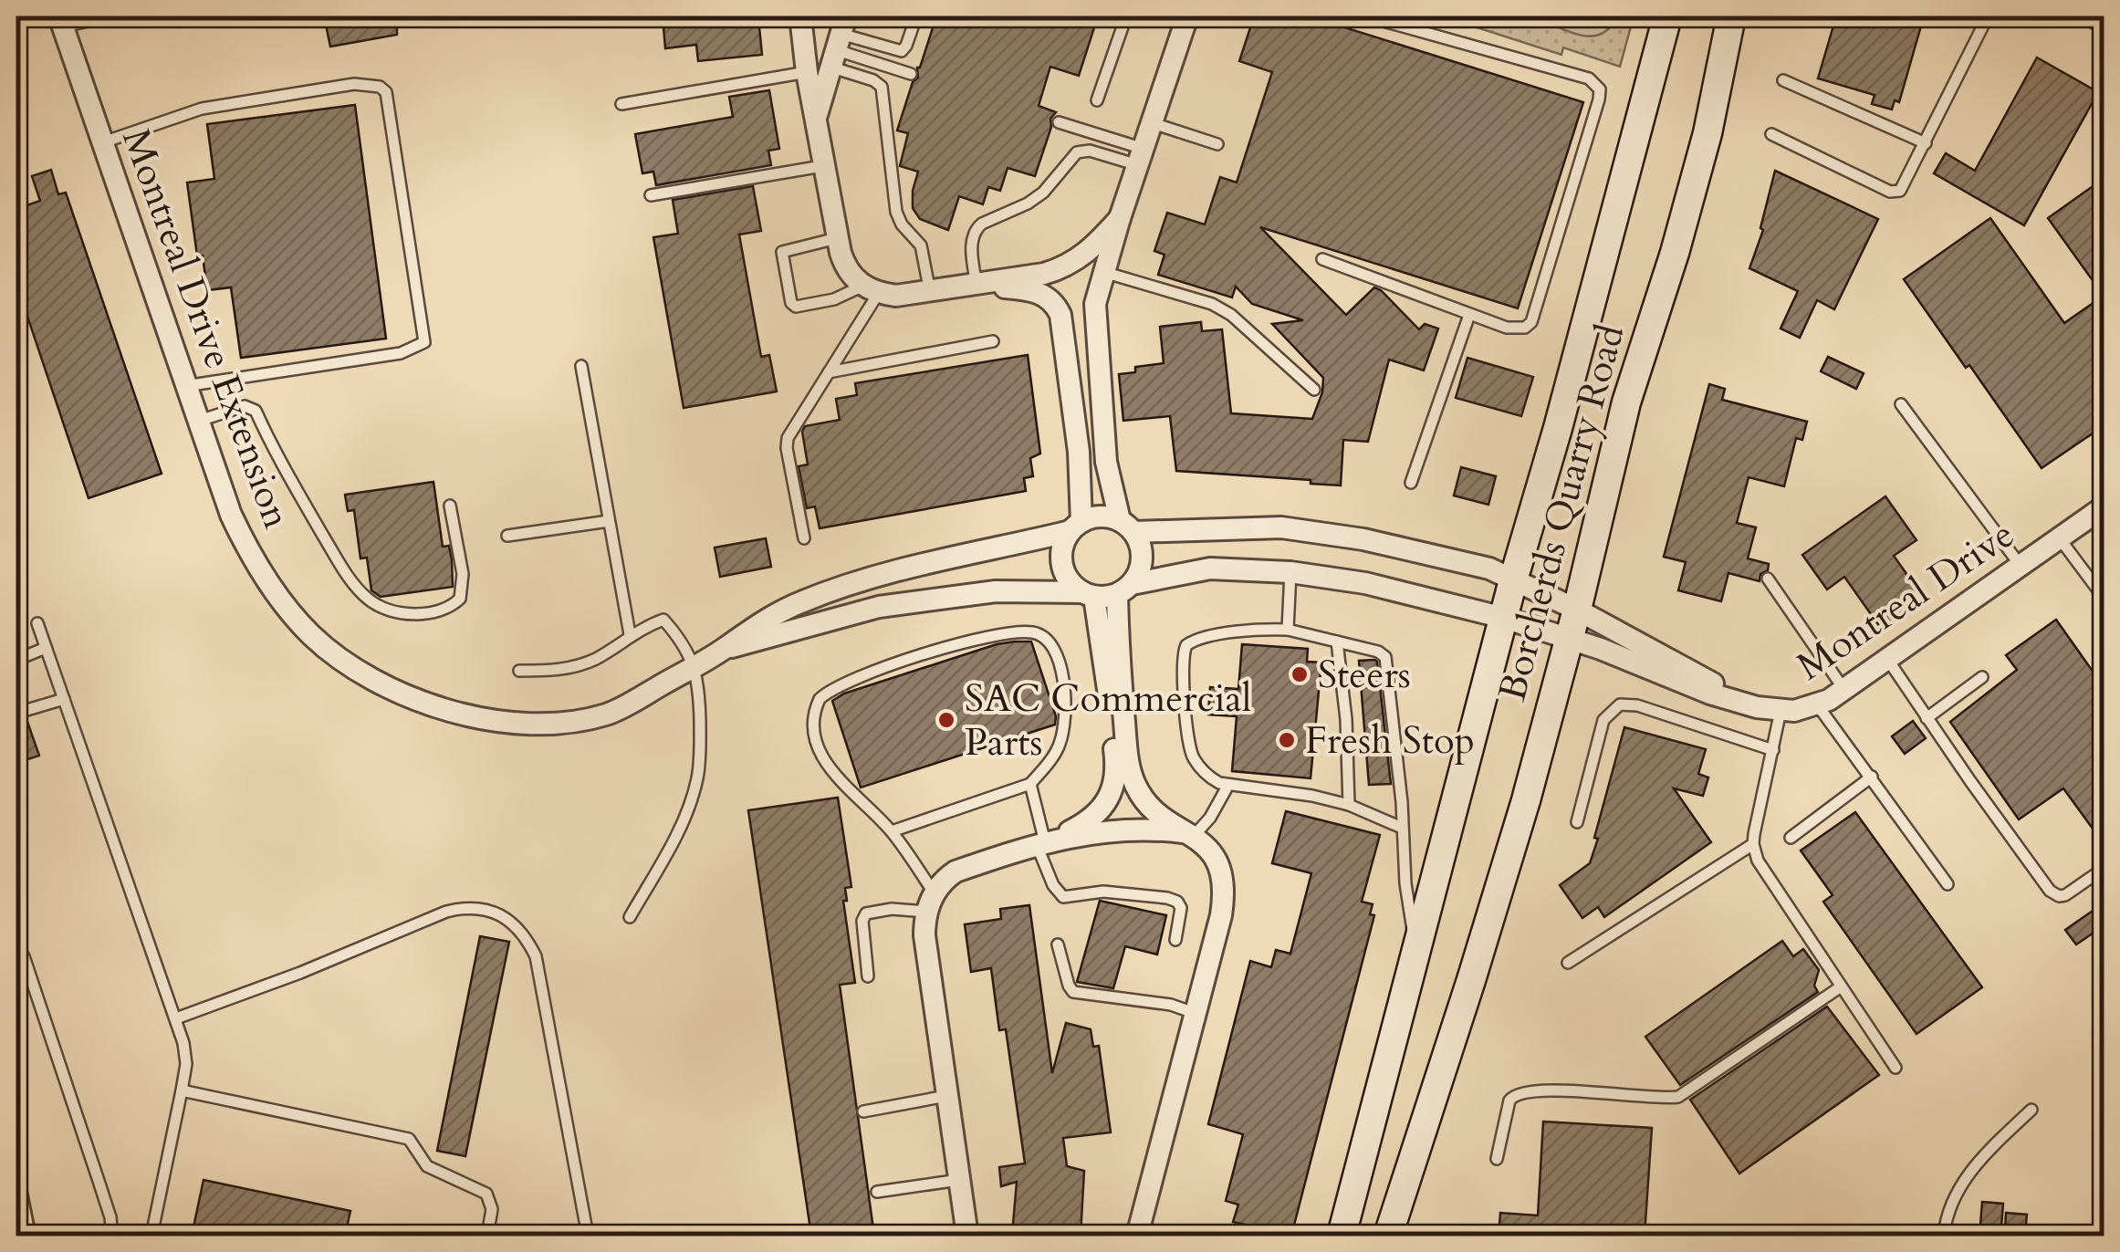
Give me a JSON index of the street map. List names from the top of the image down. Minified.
{"streets":{"main road":["Borcherds Quarry Road"],"street":["Montreal Drive Extension","Montreal Drive"]},"crossings":[["Borcherds Quarry Road","Montreal Drive"]],"places":["Steers","SAC Commercial Parts","Fresh Stop"]}
